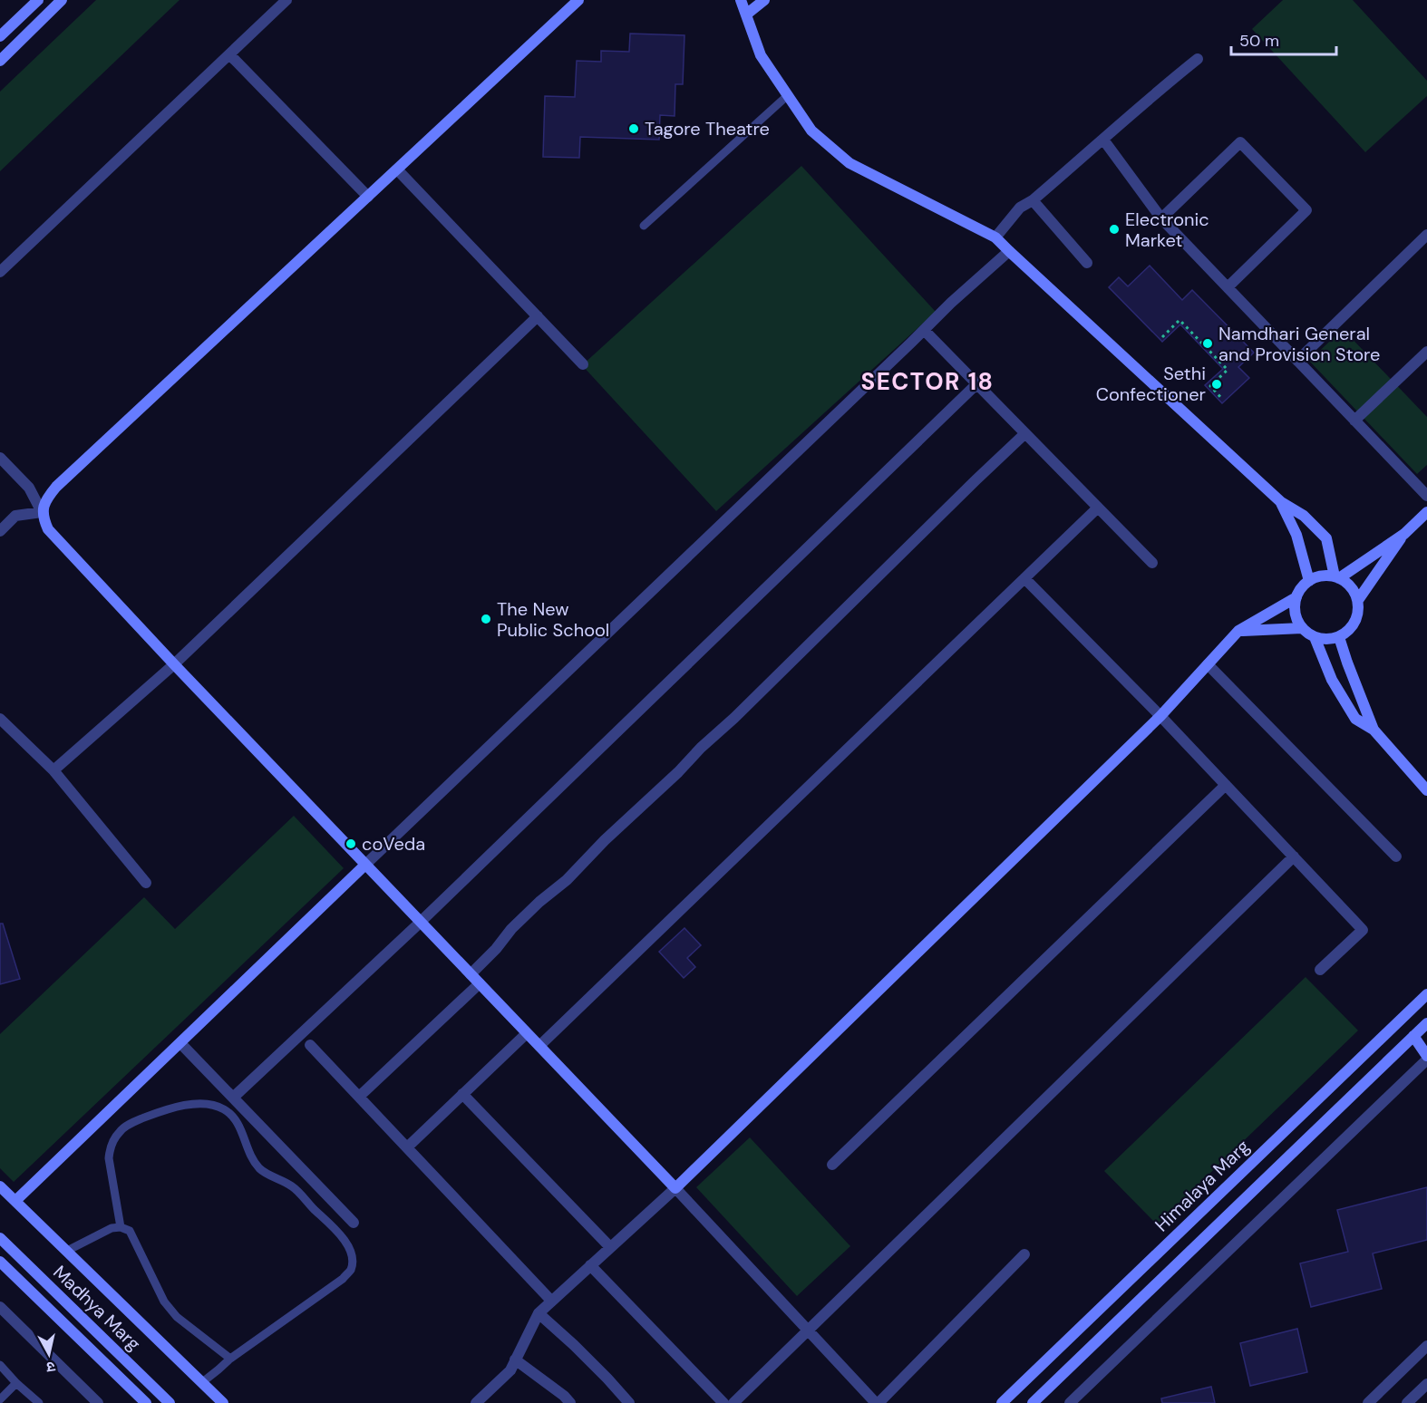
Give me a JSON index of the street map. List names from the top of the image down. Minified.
{"streets":{"street":["Himalaya Marg","Madhya Marg"]},"districts":["SECTOR 18"],"places":["Tagore Theatre","Electronic Market","Namdhari General and Provision Store","Sethi Confectioner","The New Public School","coVeda"],"scale_bar":"50 m","north":"bottom"}
